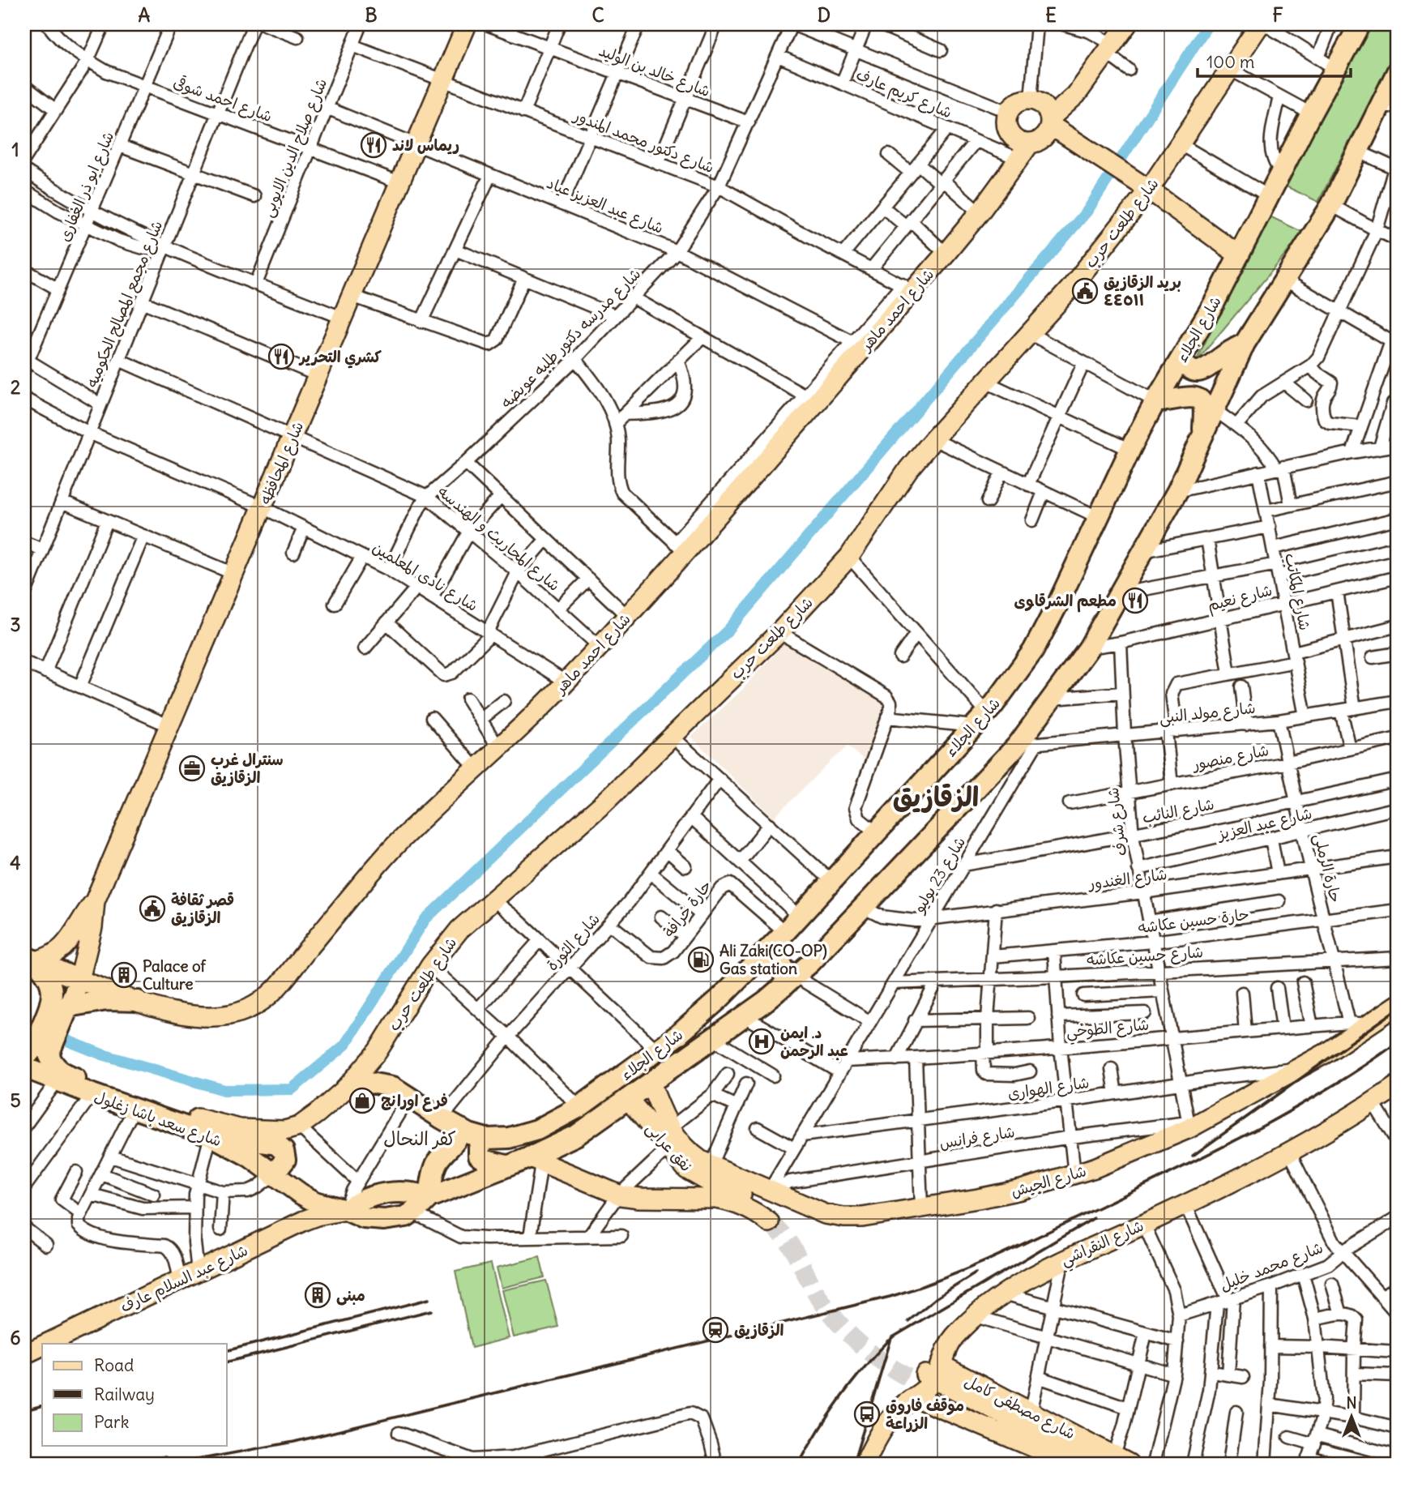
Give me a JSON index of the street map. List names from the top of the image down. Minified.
{"streets":{"highway":["شارع الجلاء","شارع سعد باشا زغلول"],"main road":["شارع طلعت حرب","شارع احمد ماهر","شارع المحافظه","نفق عرابى","شارع الجيش","شارع النقراشي","شارع عبد السلام عارف","شارع مصطفى كامل"],"street":["شارع خالد بن الوليد","شارع كريم عارف","شارع احمد شوقى","شارع دكتور محمد المندور","شارع صلاح الدين الايوبى","شارع ابو ذر الغفارى","شارع عبد العزيز عياد","شارع مجمع المصالح الحكوميه","شارع مدرسه دكتور طلبه عويضه","شارع المحاريث و الهندسه","شارع نادى المعلمين","شارع المكاتب","شارع نعيم","شارع مولد النبى","شارع منصور","شارع النائب","شارع شرف","شارع عبد العزيز","حارة الرملى","شارع 23 يوليو","شارع الغندور","حارة خرافة","حارة حسين عكاشه","شارع الثورة","شارع حسين عكاشه","شارع الطوخي","شارع الهوارى","شارع فرانس","شارع محمد خليل"]},"crossings":[["شارع خالد بن الوليد","شارع مدرسه دكتور طلبه عويضه"],["شارع كريم عارف","شارع احمد ماهر"],["شارع كريم عارف","شارع مدرسه دكتور طلبه عويضه"],["شارع احمد شوقى","شارع صلاح الدين الايوبى"],["شارع احمد شوقى","شارع ابو ذر الغفارى"],["شارع احمد شوقى","شارع مجمع المصالح الحكوميه"],["شارع احمد شوقى","شارع المحافظه"],["شارع دكتور محمد المندور","شارع صلاح الدين الايوبى"],["شارع دكتور محمد المندور","شارع احمد ماهر"],["شارع دكتور محمد المندور","شارع مدرسه دكتور طلبه عويضه"],["شارع دكتور محمد المندور","شارع المحافظه"],["شارع صلاح الدين الايوبى","شارع عبد العزيز عياد"],["شارع عبد العزيز عياد","شارع احمد ماهر"],["شارع عبد العزيز عياد","شارع مدرسه دكتور طلبه عويضه"],["شارع عبد العزيز عياد","شارع المحافظه"],["شارع طلعت حرب","شارع الجلاء"],["شارع طلعت حرب","شارع سعد باشا زغلول"],["شارع مجمع المصالح الحكوميه","شارع المحاريث و الهندسه"],["شارع مجمع المصالح الحكوميه","شارع نادى المعلمين"],["شارع احمد ماهر","شارع المحافظه"],["شارع احمد ماهر","شارع المحاريث و الهندسه"],["شارع احمد ماهر","شارع نادى المعلمين"],["شارع الجلاء","شارع نعيم"],["شارع الجلاء","شارع مولد النبى"],["شارع الجلاء","شارع 23 يوليو"],["شارع الجلاء","شارع الغندور"],["شارع الجلاء","حارة خرافة"],["شارع الجلاء","شارع الثورة"],["شارع الجلاء","نفق عرابى"],["شارع مدرسه دكتور طلبه عويضه","شارع المحاريث و الهندسه"],["شارع مدرسه دكتور طلبه عويضه","شارع نادى المعلمين"],["شارع المحافظه","شارع المحاريث و الهندسه"],["شارع المحافظه","شارع نادى المعلمين"],["شارع المكاتب","شارع نعيم"],["شارع المكاتب","شارع مولد النبى"],["شارع نعيم","شارع شرف"],["شارع مولد النبى","شارع شرف"],["شارع مولد النبى","حارة الرملى"],["شارع مولد النبى","شارع 23 يوليو"],["شارع منصور","شارع شرف"],["شارع منصور","حارة الرملى"],["شارع النائب","شارع شرف"],["شارع النائب","حارة الرملى"],["شارع النائب","شارع 23 يوليو"],["شارع شرف","شارع عبد العزيز"],["شارع شرف","شارع الغندور"],["شارع شرف","حارة حسين عكاشه"],["شارع شرف","شارع حسين عكاشه"],["شارع شرف","شارع الطوخي"],["شارع شرف","شارع الهوارى"],["شارع شرف","شارع فرانس"],["شارع شرف","شارع الجيش"],["شارع عبد العزيز","حارة الرملى"],["حارة الرملى","شارع الغندور"],["حارة الرملى","حارة حسين عكاشه"],["حارة الرملى","شارع حسين عكاشه"],["حارة الرملى","شارع الطوخي"],["شارع 23 يوليو","شارع الغندور"],["شارع 23 يوليو","شارع حسين عكاشه"],["شارع 23 يوليو","شارع الطوخي"],["شارع 23 يوليو","شارع الهوارى"],["شارع 23 يوليو","شارع فرانس"],["شارع 23 يوليو","شارع الجيش"],["حارة خرافة","شارع الثورة"],["شارع الطوخي","شارع الجيش"],["شارع الهوارى","شارع الجيش"],["شارع سعد باشا زغلول","شارع عبد السلام عارف"],["شارع فرانس","شارع الجيش"],["نفق عرابى","شارع الجيش"],["شارع النقراشي","شارع مصطفى كامل"]],"districts":["الزقازيق","كفر النحال"],"places":{"restaurant":["ريماس لاند","كشري التحرير","مطعم الشرقاوى"],"public building":["بريد الزقازيق ٤٤٥١١","قصر ثقافة الزقازيق"],"office":["سنترال غرب الزقازيق"],"fuel station":["Ali Zaki(CO-OP) Gas station"],"building":["Palace of Culture","مبنى"],"hospital":["د. ايمن عبد الرحمن"],"shop":["فرع اورانج"],"station":["الزقازيق"],"bus stop":["موقف فاروق الزراعة"]},"legend":["Road","Railway","Park"],"scale_bar":"100 m","north":"top","grid":{"columns":["A","B","C","D","E","F"],"rows":["1","2","3","4","5","6"]}}
